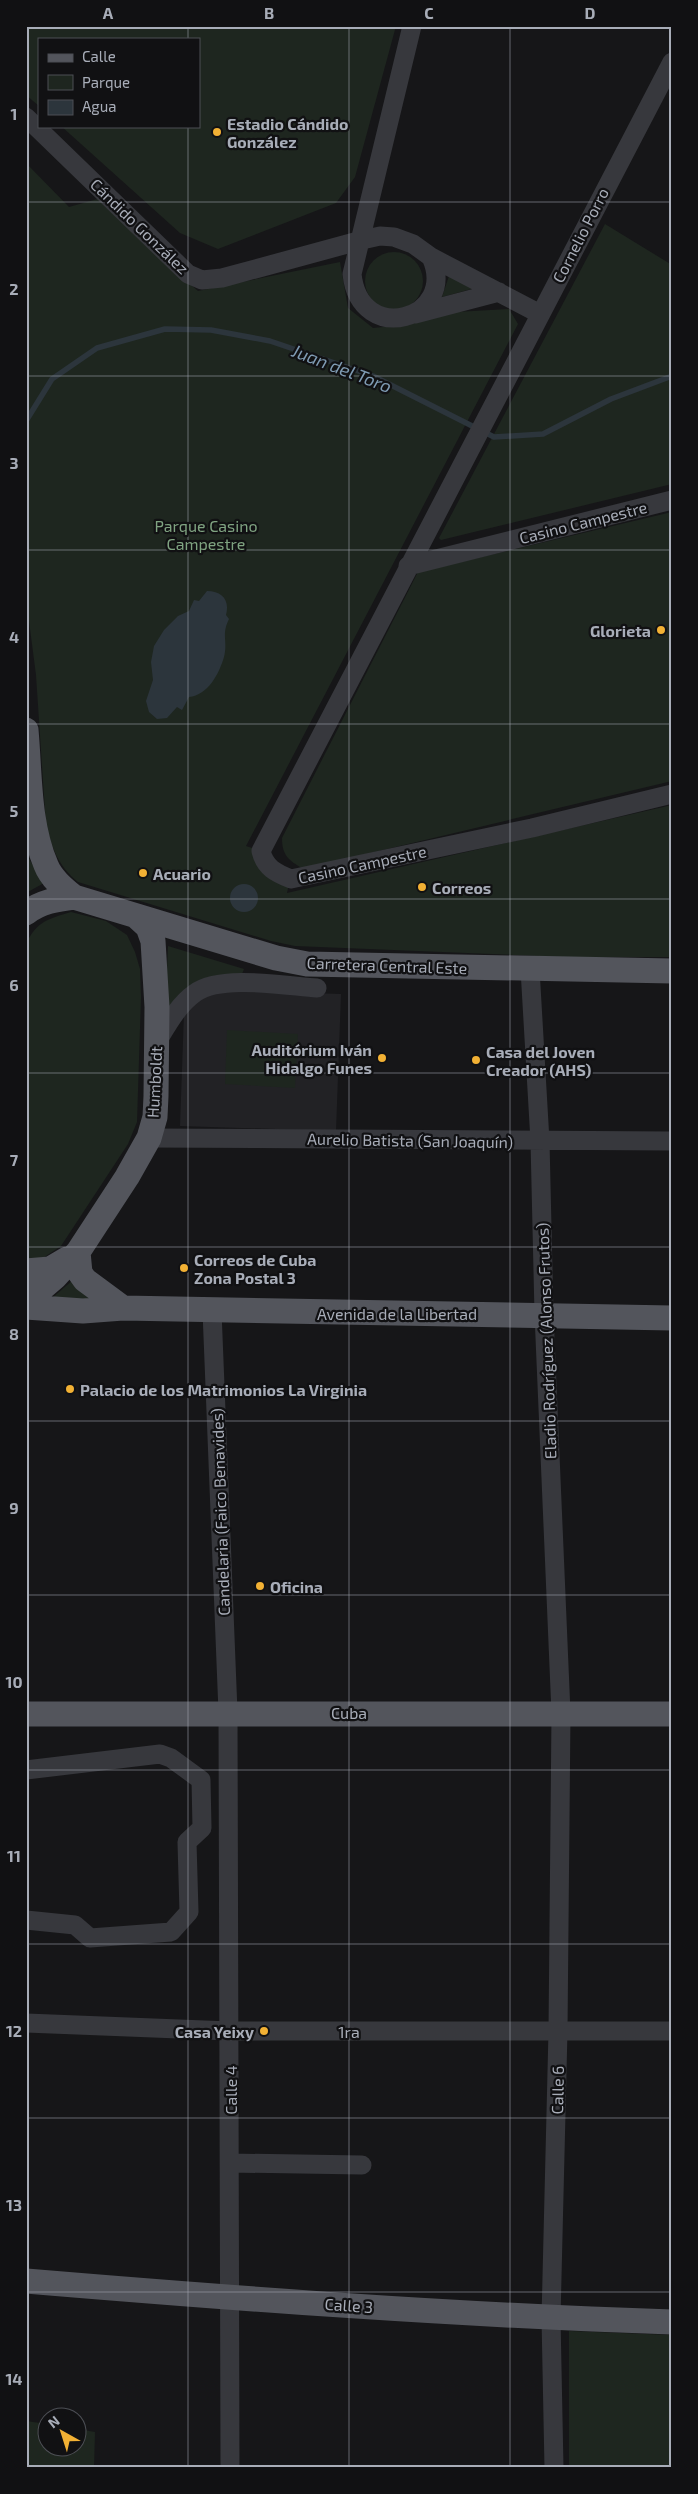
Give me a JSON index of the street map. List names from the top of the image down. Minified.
{"streets":{"main road":["Carretera Central Este","Humboldt","Avenida de la Libertad","Cuba","Calle 3"],"street":["Cándido González","Cornelio Porro","Casino Campestre","Aurelio Batista (San Joaquín)","Eladio Rodríguez (Alonso Frutos)","Candelaria (Faico Benavides)","1ra","Calle 4","Calle 6"]},"crossings":[["Cándido González","Cornelio Porro"],["Cornelio Porro","Casino Campestre"],["Carretera Central Este","Humboldt"],["Carretera Central Este","Eladio Rodríguez (Alonso Frutos)"],["Humboldt","Aurelio Batista (San Joaquín)"],["Aurelio Batista (San Joaquín)","Eladio Rodríguez (Alonso Frutos)"],["Avenida de la Libertad","Eladio Rodríguez (Alonso Frutos)"],["Avenida de la Libertad","Candelaria (Faico Benavides)"],["Eladio Rodríguez (Alonso Frutos)","Cuba"],["Eladio Rodríguez (Alonso Frutos)","Calle 6"],["Candelaria (Faico Benavides)","Cuba"],["Candelaria (Faico Benavides)","Calle 4"],["Cuba","Calle 4"],["Cuba","Calle 6"],["1ra","Calle 4"],["1ra","Calle 6"],["Calle 4","Calle 3"],["Calle 6","Calle 3"]],"water":["Juan del Toro"],"parks":["Parque Casino Campestre"],"places":["Estadio Cándido González","Glorieta","Acuario","Correos","Auditórium Iván Hidalgo Funes","Casa del Joven Creador (AHS)","Correos de Cuba Zona Postal 3","Palacio de los Matrimonios La Virginia","Oficina","Casa Yeixy"],"legend":["Calle","Parque","Agua"],"north":"top left","grid":{"columns":["A","B","C","D"],"rows":["1","2","3","4","5","6","7","8","9","10","11","12","13","14"]}}
